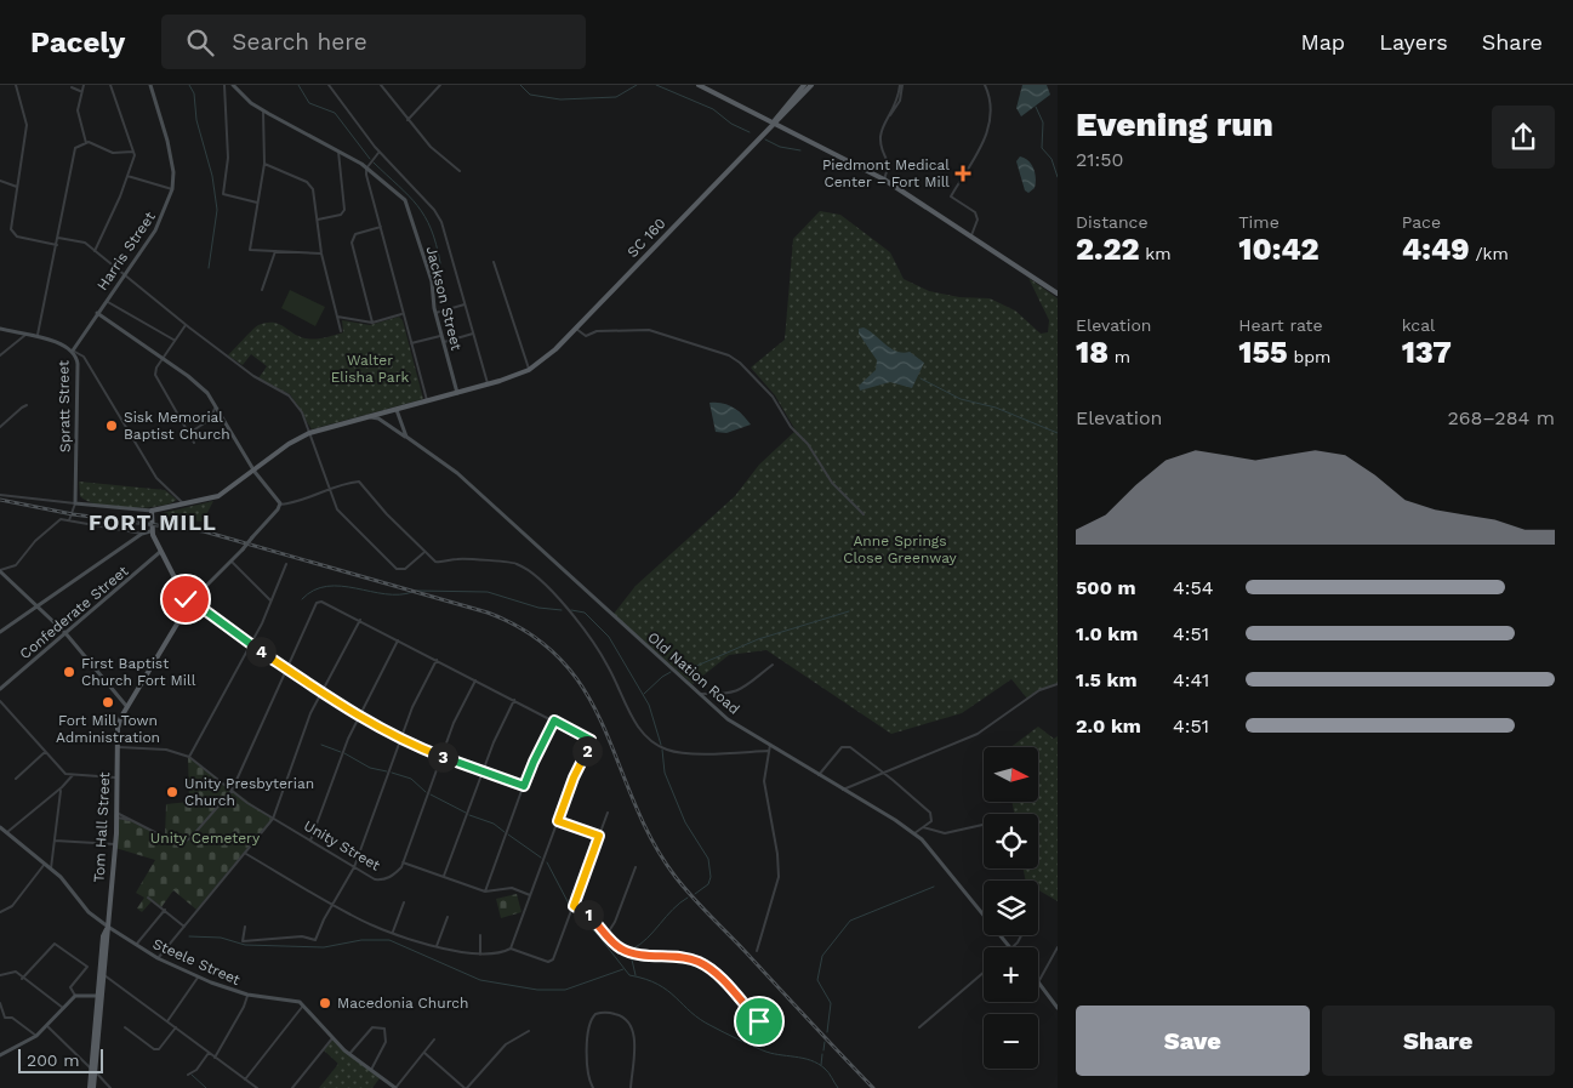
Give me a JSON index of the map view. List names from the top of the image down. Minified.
{"streets":{"main road":["SC 160","Tom Hall Street"],"street":["Harris Street","Jackson Street","Spratt Street","Confederate Street","Old Nation Road","Unity Street","Steele Street"]},"crossings":[["SC 160","Jackson Street"],["SC 160","Old Nation Road"],["Harris Street","Spratt Street"],["Tom Hall Street","Unity Street"],["Tom Hall Street","Steele Street"]],"districts":["FORT MILL"],"parks":["Walter Elisha Park","Anne Springs Close Greenway","Unity Cemetery"],"places":{"health":["Piedmont Medical Center – Fort Mill"],"other":["Sisk Memorial Baptist Church","First Baptist Church Fort Mill","Fort Mill Town Administration","Unity Presbyterian Church","Macedonia Church"]},"scale_bar":"200 m","north":"right","page":{"header":"Pacely","search":"Search here","nav":["Map","Layers","Share"],"heading":["Evening run","21:50"],"stats":[["Distance","2.22 km"],["Time","10:42"],["Pace","4:49 /km"],["Elevation","18 m"],["Heart rate","155 bpm"],["kcal","137"]],"chart":["Elevation","268–284 m"],"list":[{"name":"500 m","note":"4:54"},{"name":"1.0 km","note":"4:51"},{"name":"1.5 km","note":"4:41"},{"name":"2.0 km","note":"4:51"}],"pins":["4","2","3","1"],"map_buttons":["+","−"],"buttons":["Save","Share"],"scale":"200 m"}}
